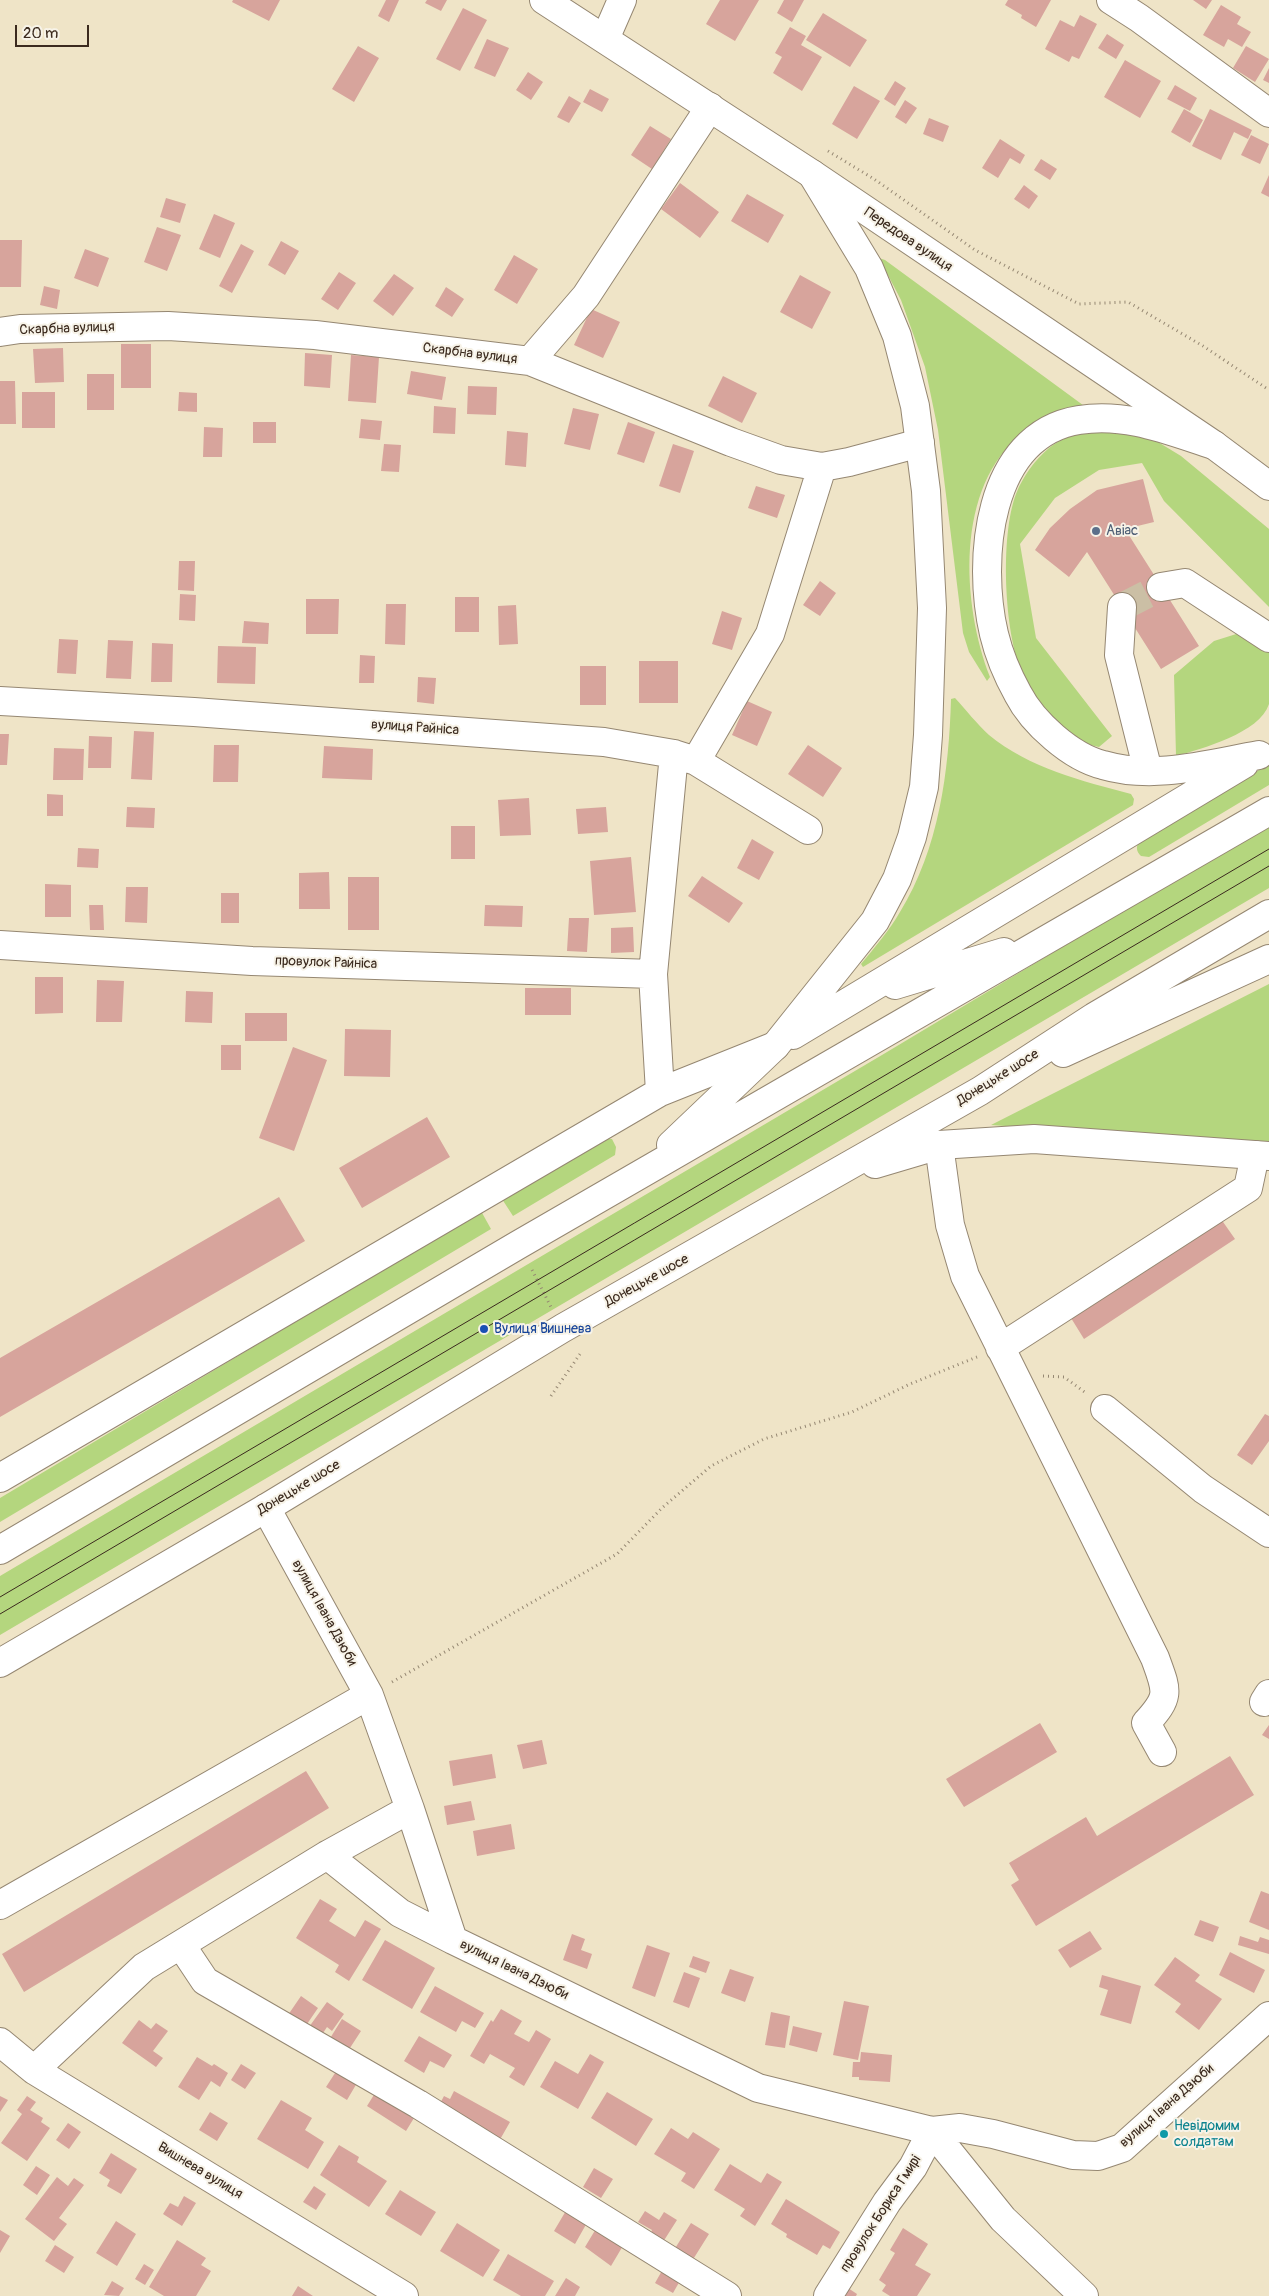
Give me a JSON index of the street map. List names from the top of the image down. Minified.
{"streets":{"main road":["Передова вулиця","Скарбна вулиця","вулиця Райніса","провулок Райніса","Донецьке шосе","вулиця Івана Дзюби","Вишнева вулиця","провулок Бориса Гмирі"]},"crossings":[["Донецьке шосе","вулиця Івана Дзюби"],["вулиця Івана Дзюби","провулок Бориса Гмирі"]],"places":["Авіас","Вулиця Вишнева","Невідомим солдатам"],"scale_bar":"20 m"}
